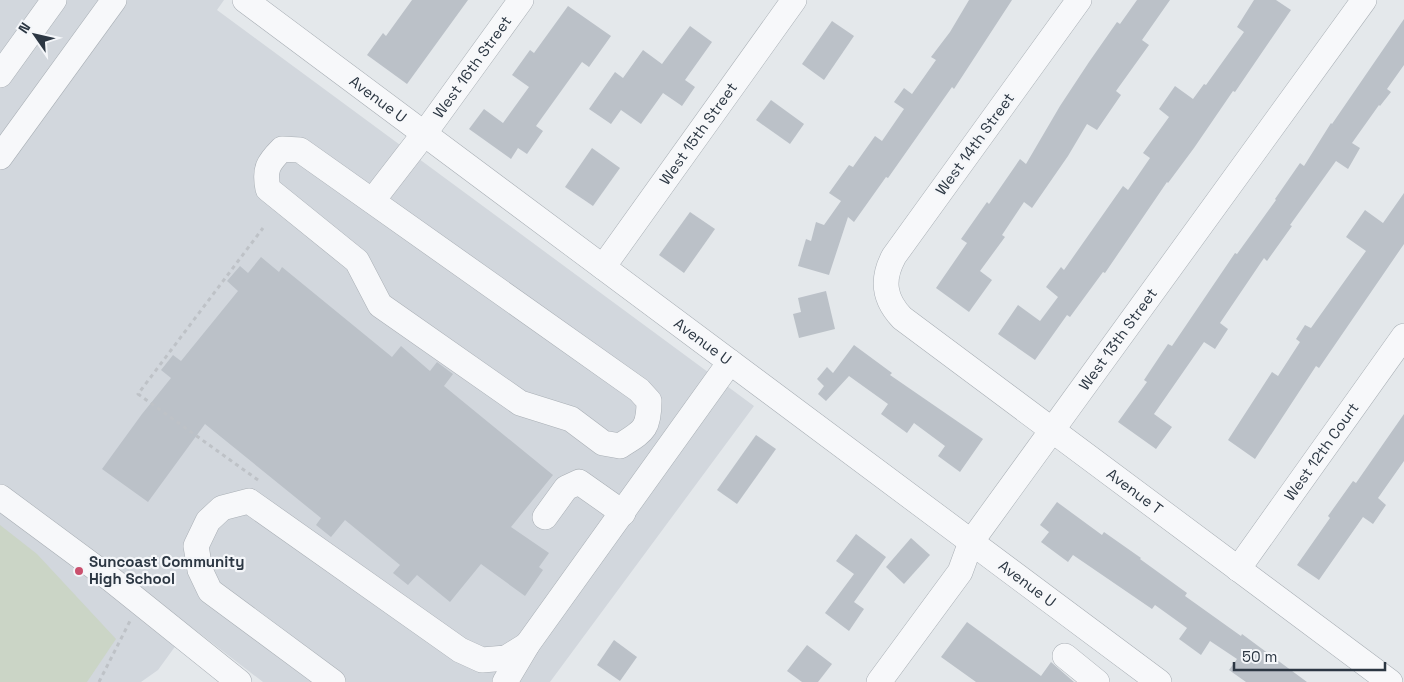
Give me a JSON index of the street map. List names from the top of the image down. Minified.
{"streets":{"street":["West 16th Street","Avenue U","West 15th Street","West 14th Street","West 13th Street","West 12th Court","Avenue T"]},"crossings":[["West 16th Street","Avenue U"],["Avenue U","West 15th Street"],["Avenue U","West 13th Street"],["West 14th Street","Avenue T"],["West 13th Street","Avenue T"],["West 12th Court","Avenue T"]],"places":["Suncoast Community High School"],"scale_bar":"50 m","north":"top left"}
